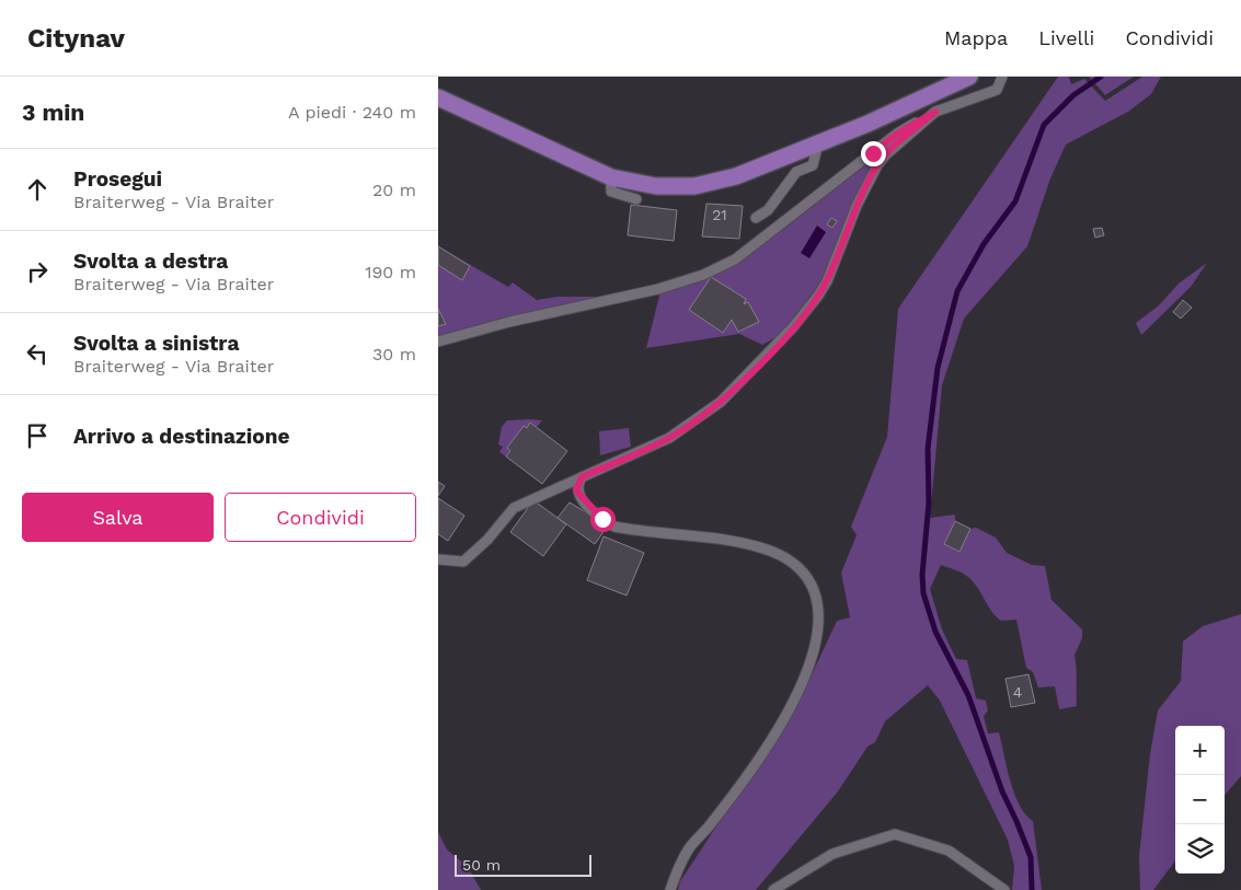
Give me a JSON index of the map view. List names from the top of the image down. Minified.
{"house_numbers":["21","4"],"scale_bar":"50 m","page":{"header":"Citynav","nav":["Mappa","Livelli","Condividi"],"heading":["3 min","A piedi · 240 m"],"list":[["Prosegui","Braiterweg - Via Braiter","20 m"],["Svolta a destra","Braiterweg - Via Braiter","190 m"],["Svolta a sinistra","Braiterweg - Via Braiter","30 m"],"Arrivo a destinazione"],"buttons":["Salva","Condividi"],"map_buttons":["+","−"],"scale":"50 m"}}
